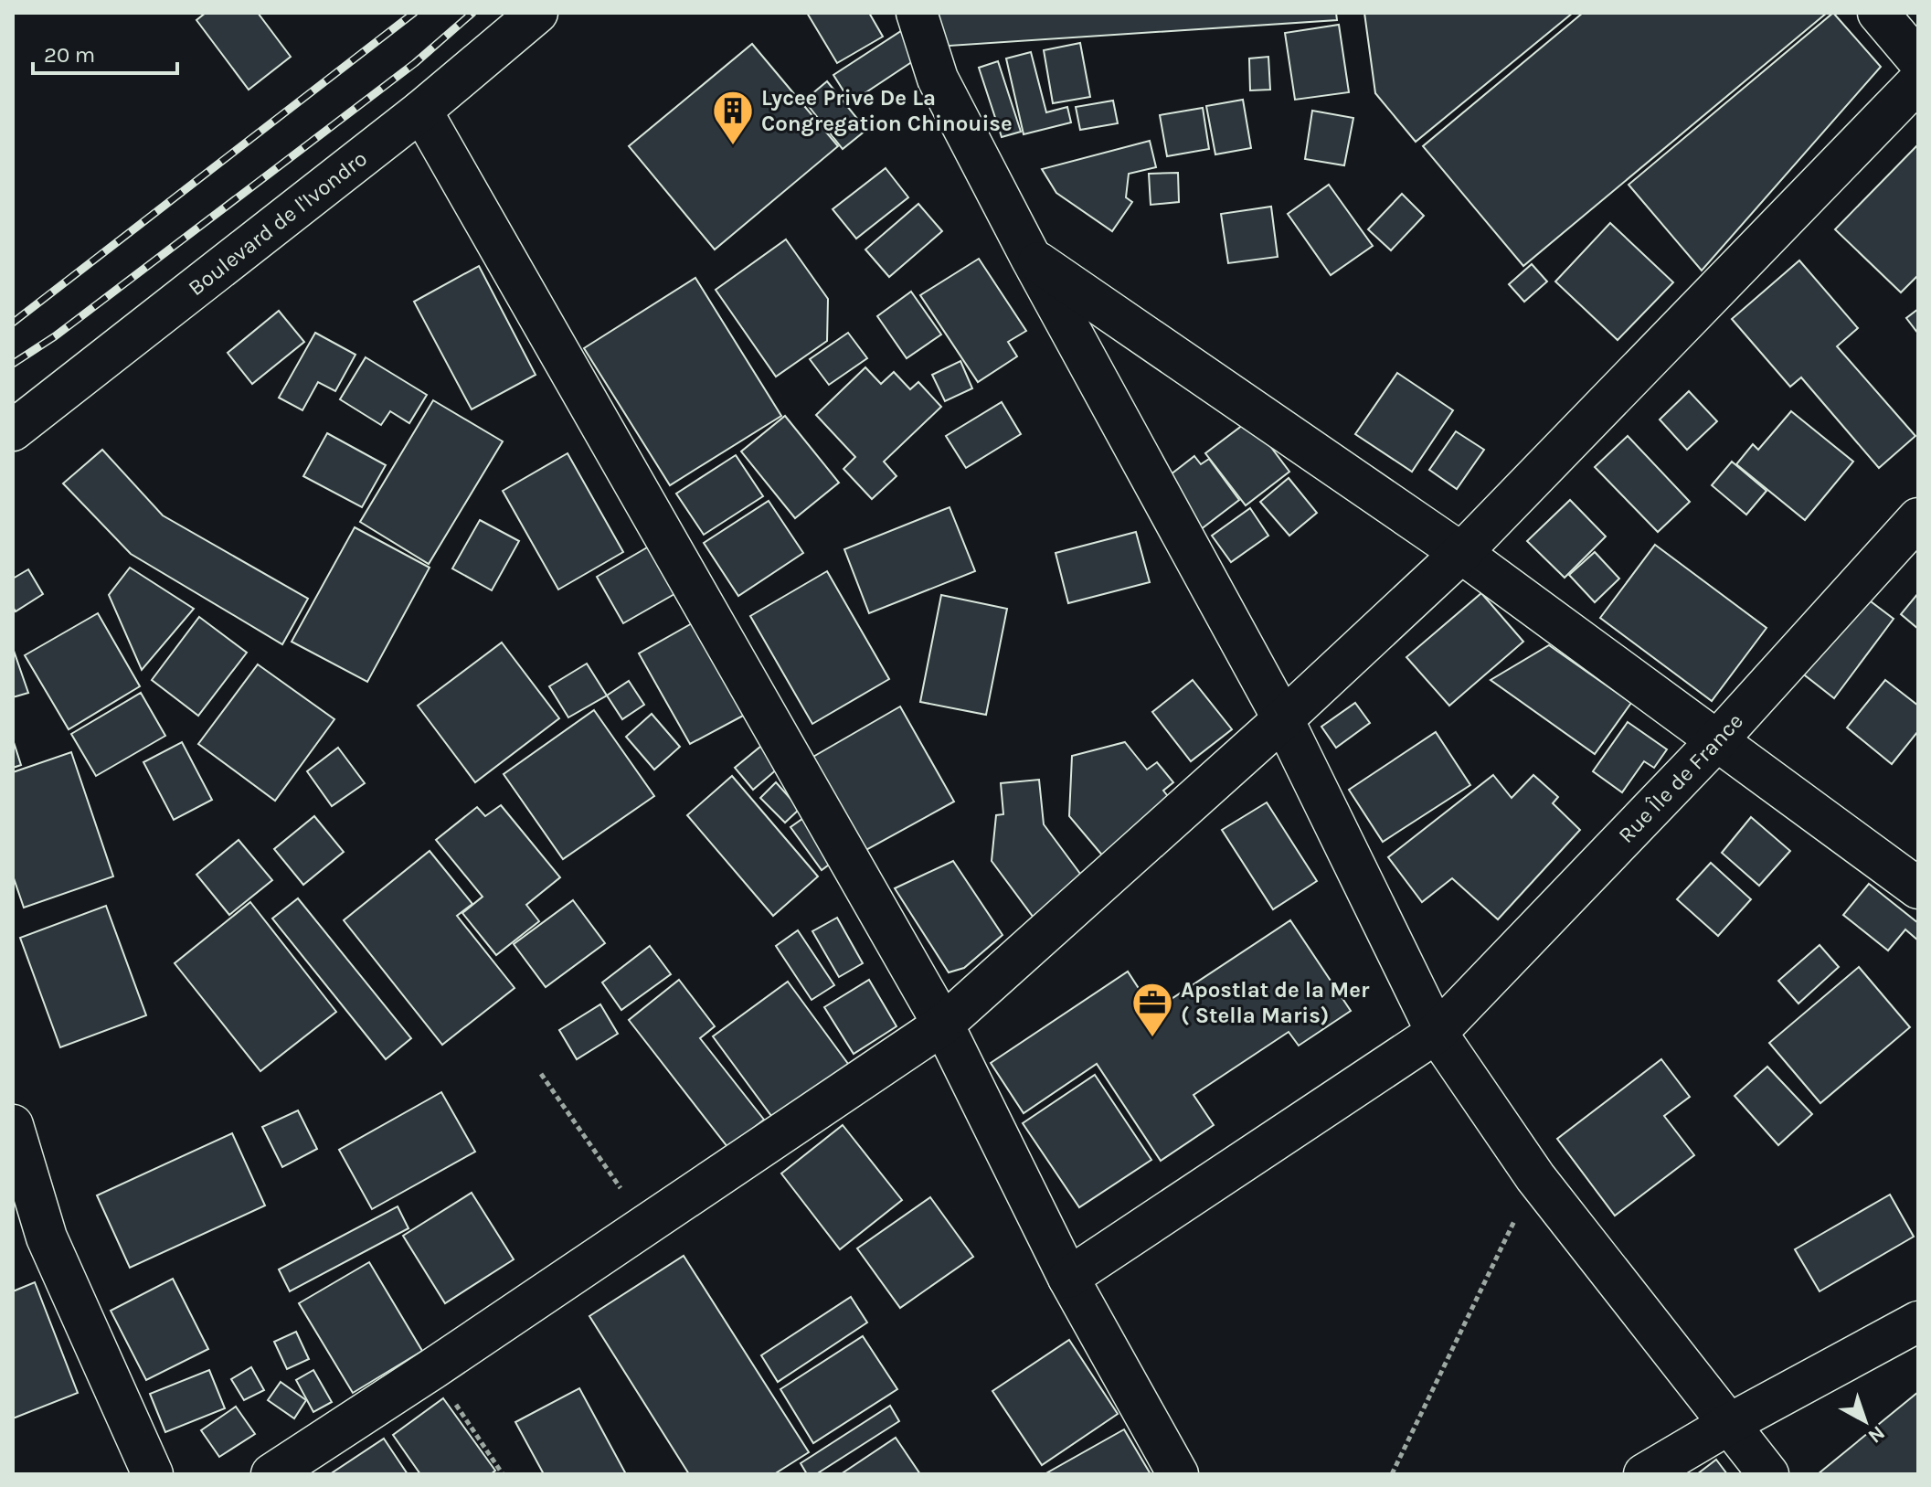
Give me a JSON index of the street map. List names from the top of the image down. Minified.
{"streets":{"street":["Boulevard de l'Ivondro","Rue Île de France"]},"places":{"building":["Lycee Prive De La Congregation Chinouise"],"office":["Apostlat de la Mer ( Stella Maris)"]},"scale_bar":"20 m","north":"bottom right"}
